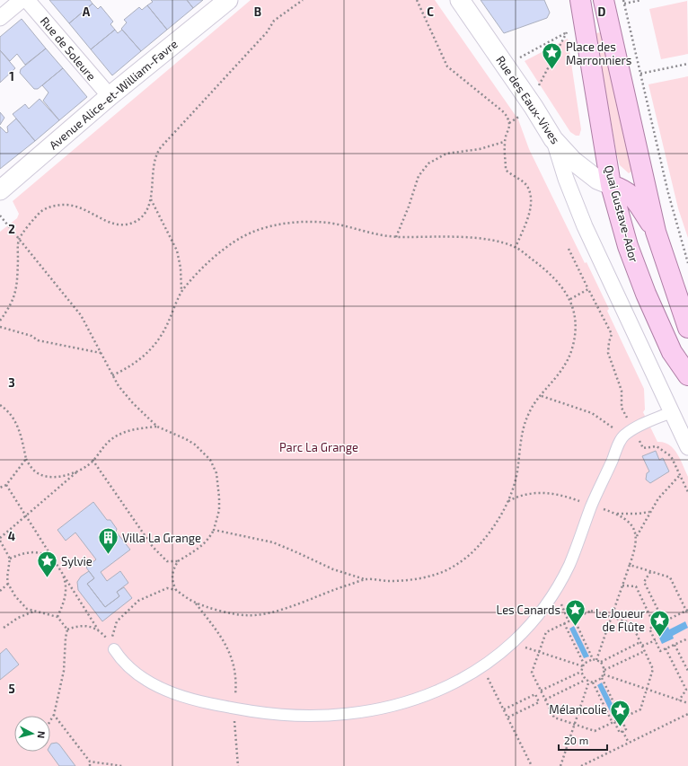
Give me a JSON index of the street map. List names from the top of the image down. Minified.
{"streets":{"main road":["Quai Gustave-Ador"],"street":["Rue de Soleure","Avenue Alice-et-William-Favre","Rue des Eaux-Vives"]},"crossings":[["Rue de Soleure","Avenue Alice-et-William-Favre"],["Rue des Eaux-Vives","Quai Gustave-Ador"]],"parks":["Parc La Grange"],"places":{"place":["Place des Marronniers","Sylvie","Les Canards","Le Joueur de Flûte","Mélancolie"],"building":["Villa La Grange"]},"scale_bar":"20 m","north":"right","grid":{"columns":["A","B","C","D"],"rows":["1","2","3","4","5"]}}
